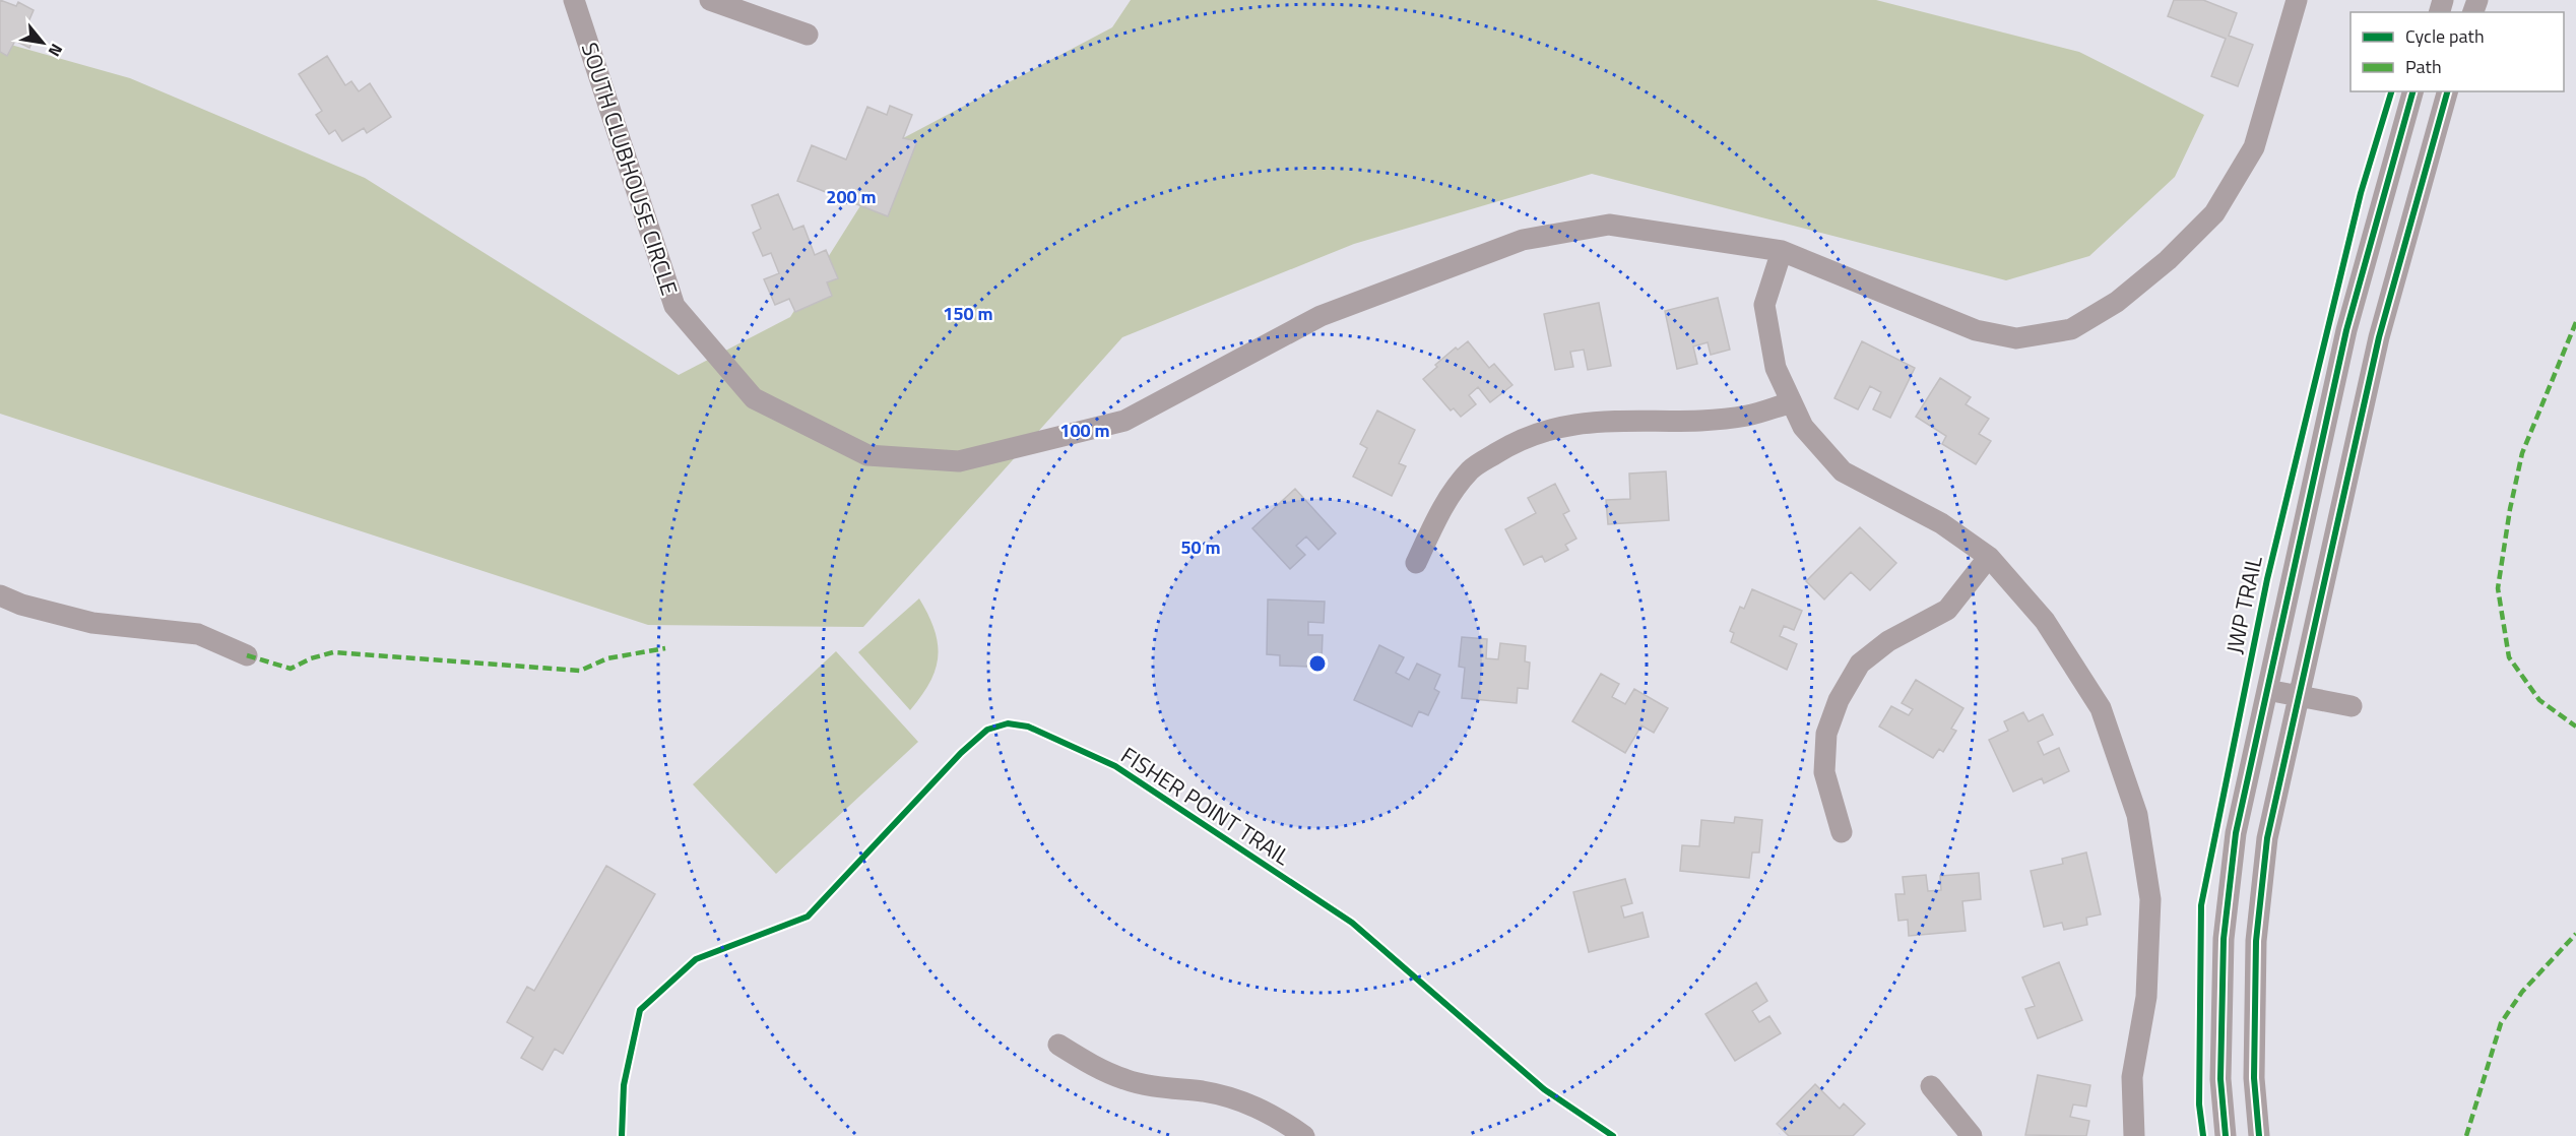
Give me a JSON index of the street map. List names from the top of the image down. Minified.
{"streets":{"street":["SOUTH CLUBHOUSE CIRCLE"],"cycle path":["JWP TRAIL","FISHER POINT TRAIL"]},"legend":["Cycle path","Path"],"north":"bottom right","rings":["200 m","150 m","100 m","50 m"]}
